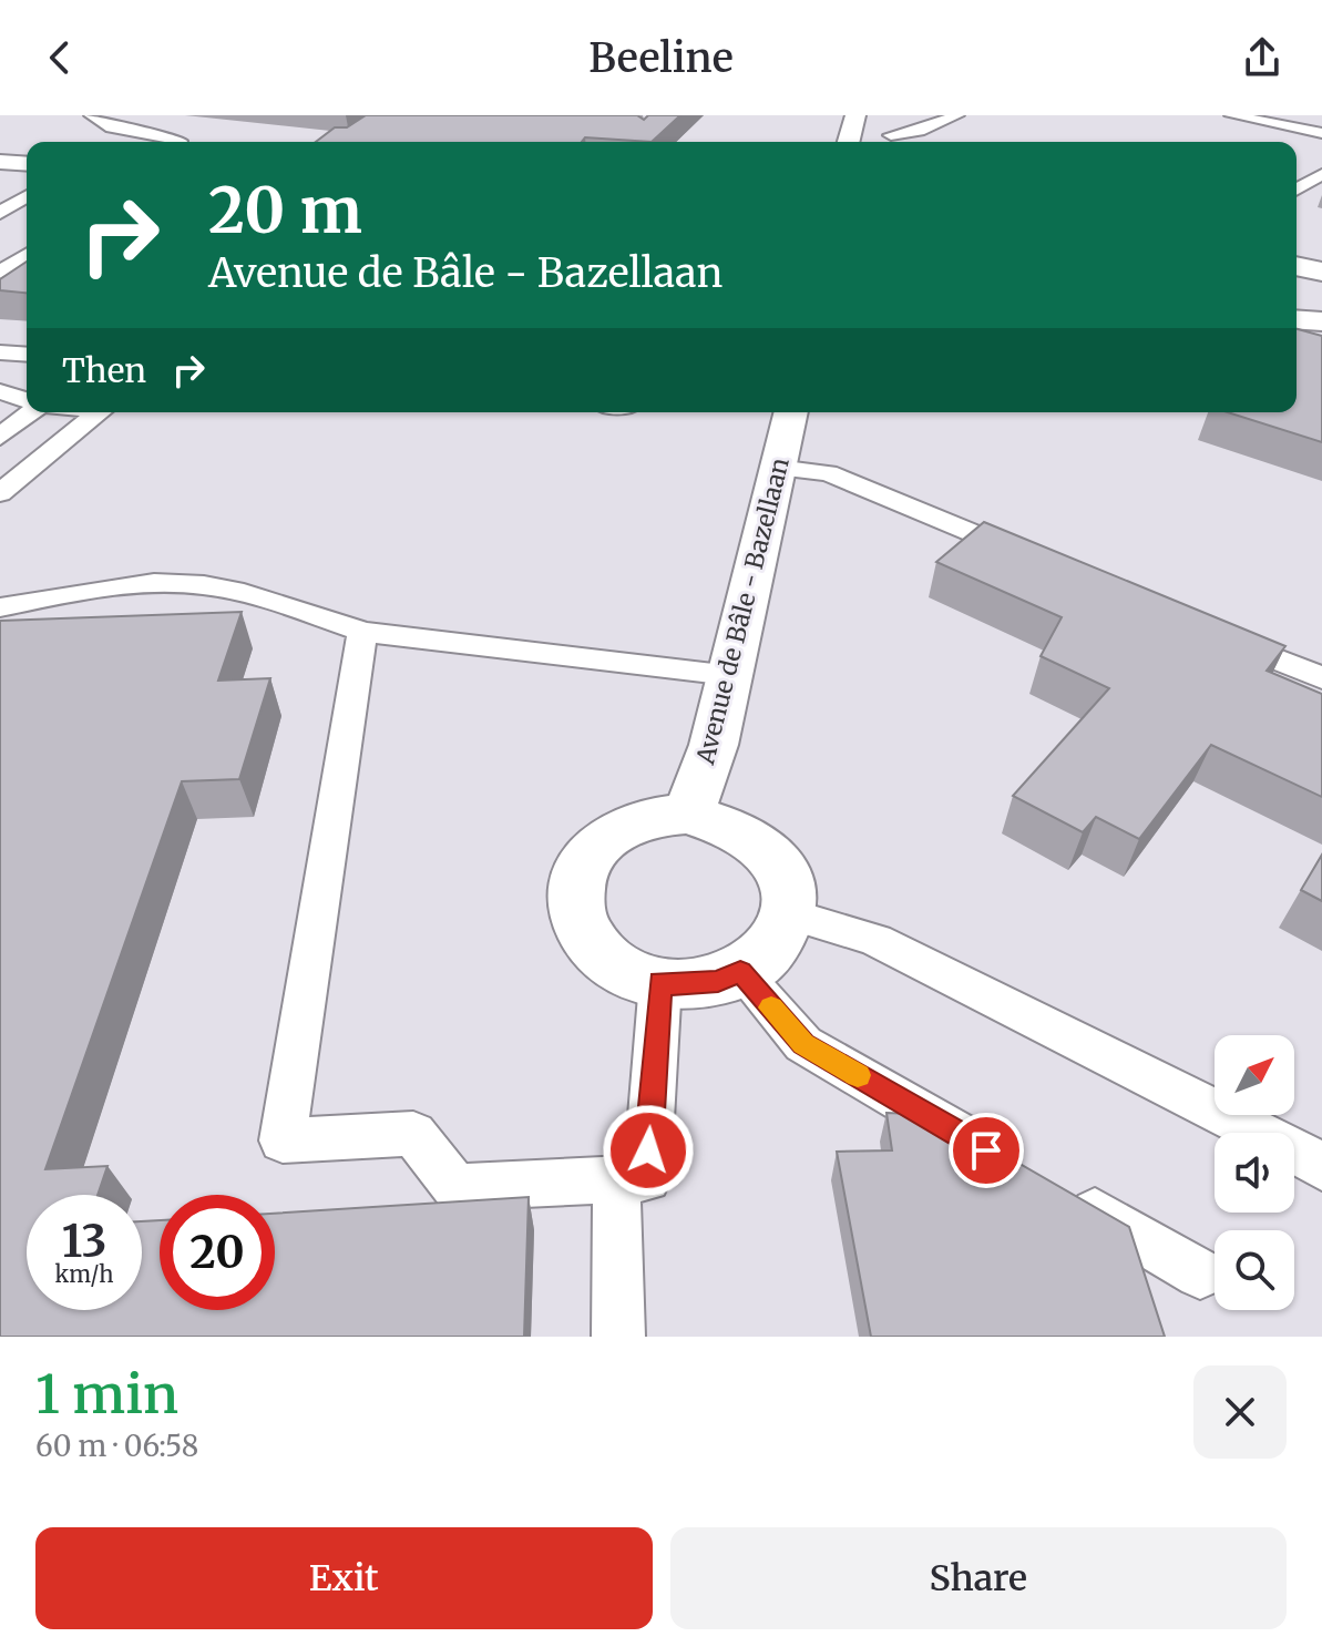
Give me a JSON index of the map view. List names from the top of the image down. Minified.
{"streets":{"street":["Avenue de Bâle - Bazellaan"]},"north":"top right","page":{"header":"Beeline","turn":["20 m","Avenue de Bâle - Bazellaan"],"then":"Then","speed":"13 km/h","limit":"20","heading":["1 min","60 m · 06:58"],"buttons":["Exit","Share"]}}
